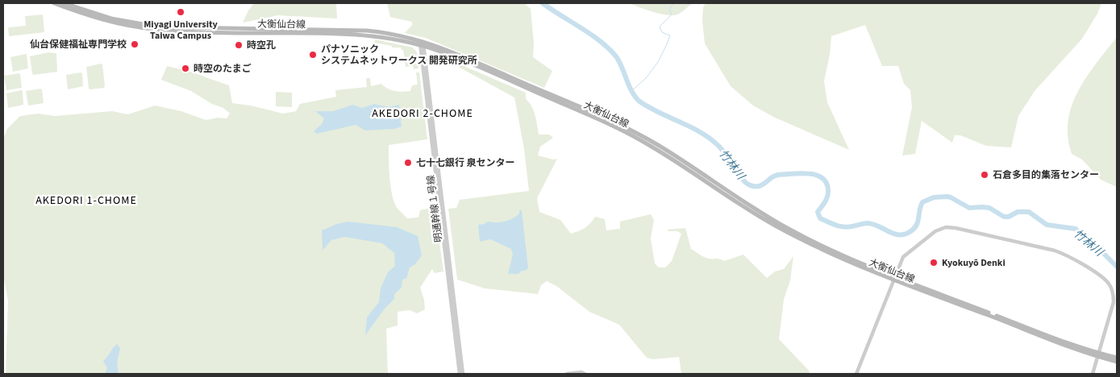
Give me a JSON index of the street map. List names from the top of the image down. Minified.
{"streets":{"main road":["大衡仙台線"],"street":["明通幹線１号線"]},"crossings":[["大衡仙台線","明通幹線１号線"]],"districts":["AKEDORI 2-CHOME","AKEDORI 1-CHOME"],"water":["竹林川"],"places":["Miyagi University Taiwa Campus","仙台保健福祉専門学校","時空孔","パナソニック システムネットワークス 開発研究所","時空のたまご","七十七銀行 泉センター","石倉多目的集落センター","Kyokuyō Denki"]}
